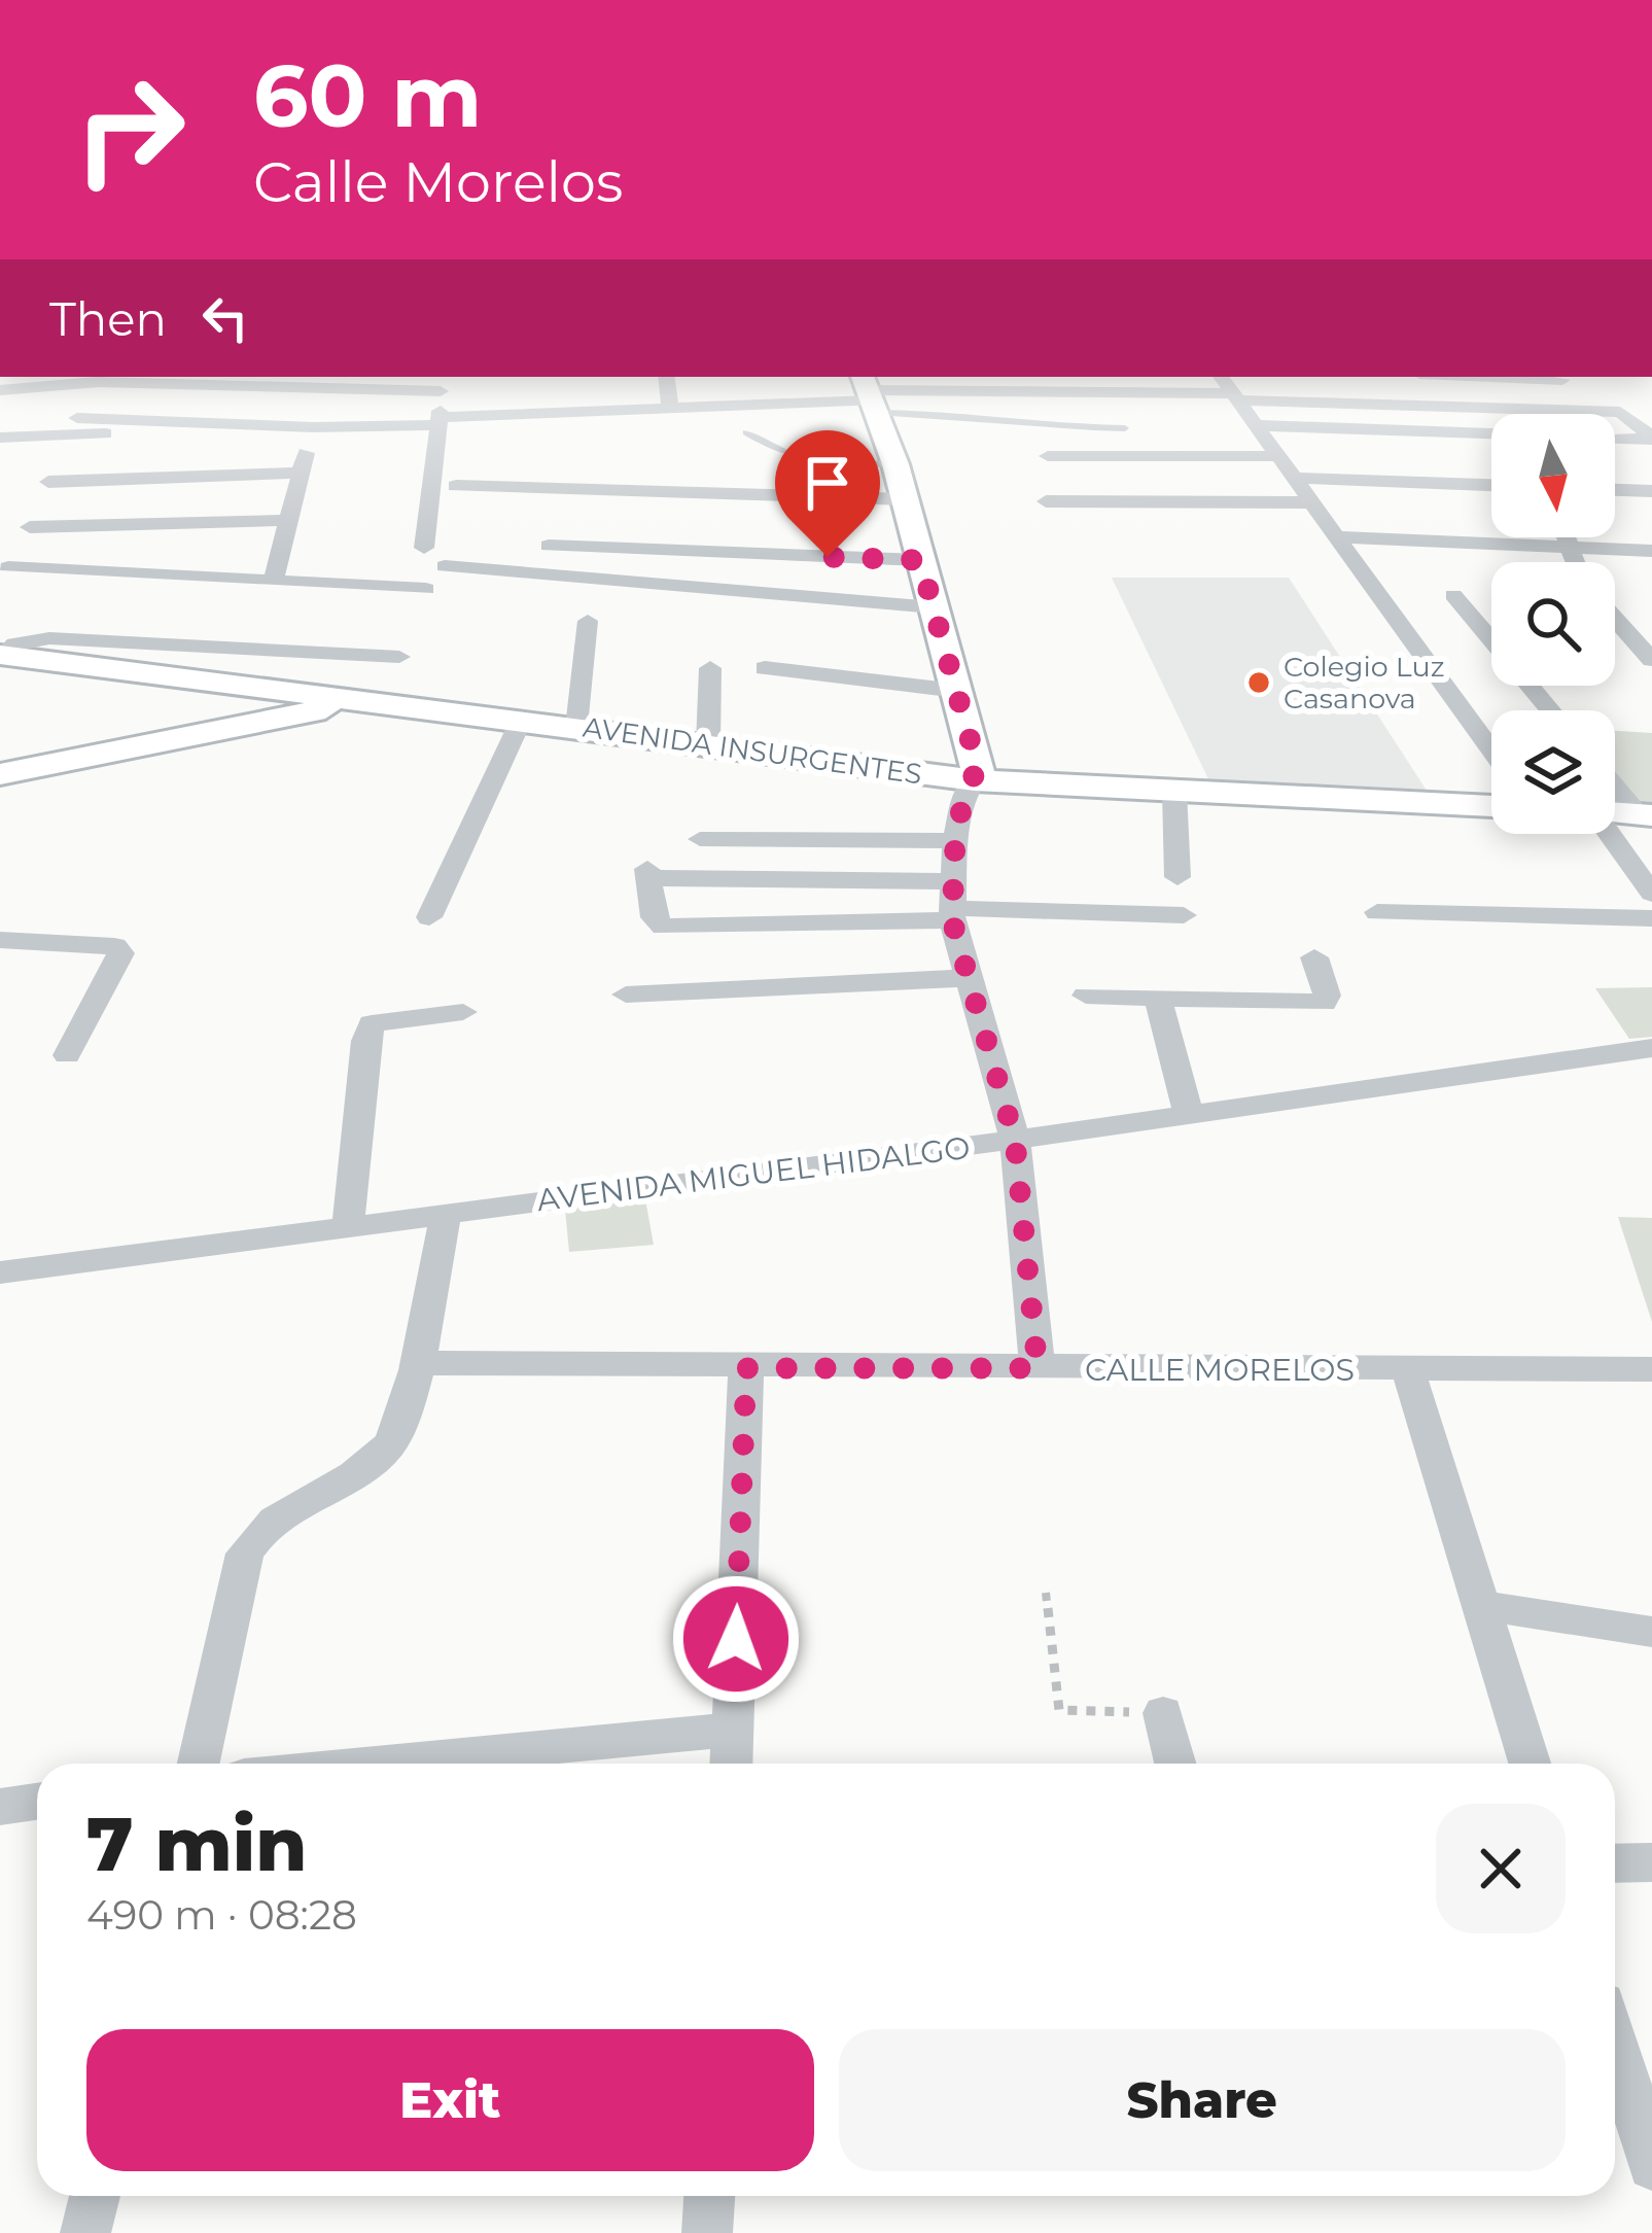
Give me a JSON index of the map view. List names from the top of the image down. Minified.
{"streets":{"street":["AVENIDA INSURGENTES","AVENIDA MIGUEL HIDALGO","CALLE MORELOS"]},"places":["Colegio Luz Casanova"],"north":"bottom","page":{"turn":["60 m","Calle Morelos"],"then":"Then","heading":["7 min","490 m · 08:28"],"buttons":["Exit","Share"]}}
